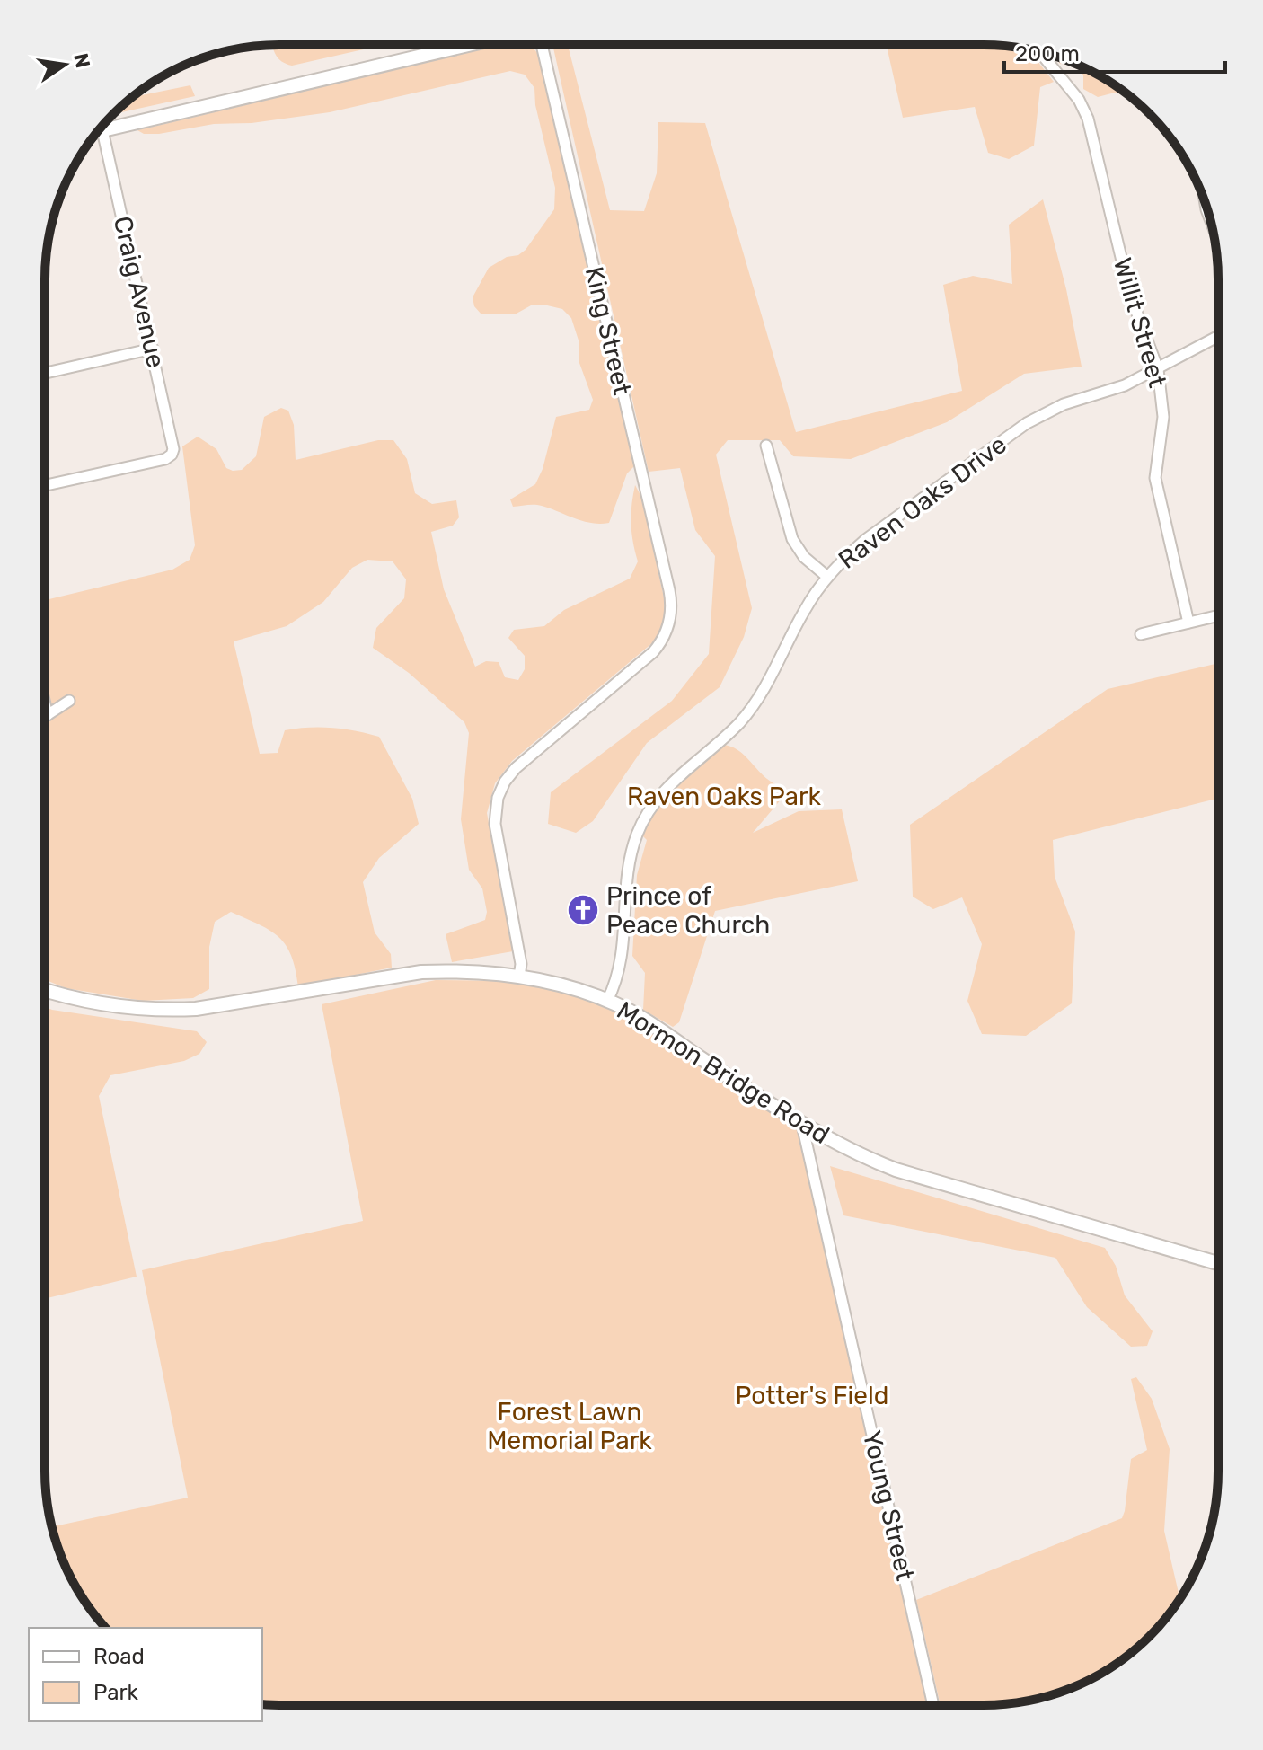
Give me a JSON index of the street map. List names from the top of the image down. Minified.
{"streets":{"main road":["Mormon Bridge Road"],"street":["Craig Avenue","Willit Street","King Street","Raven Oaks Drive","Young Street"]},"crossings":[["Willit Street","Raven Oaks Drive"],["King Street","Mormon Bridge Road"],["Raven Oaks Drive","Mormon Bridge Road"],["Mormon Bridge Road","Young Street"]],"parks":["Raven Oaks Park","Potter's Field","Forest Lawn Memorial Park"],"places":{"church":["Prince of Peace Church"]},"legend":["Road","Park"],"scale_bar":"200 m","north":"right"}
